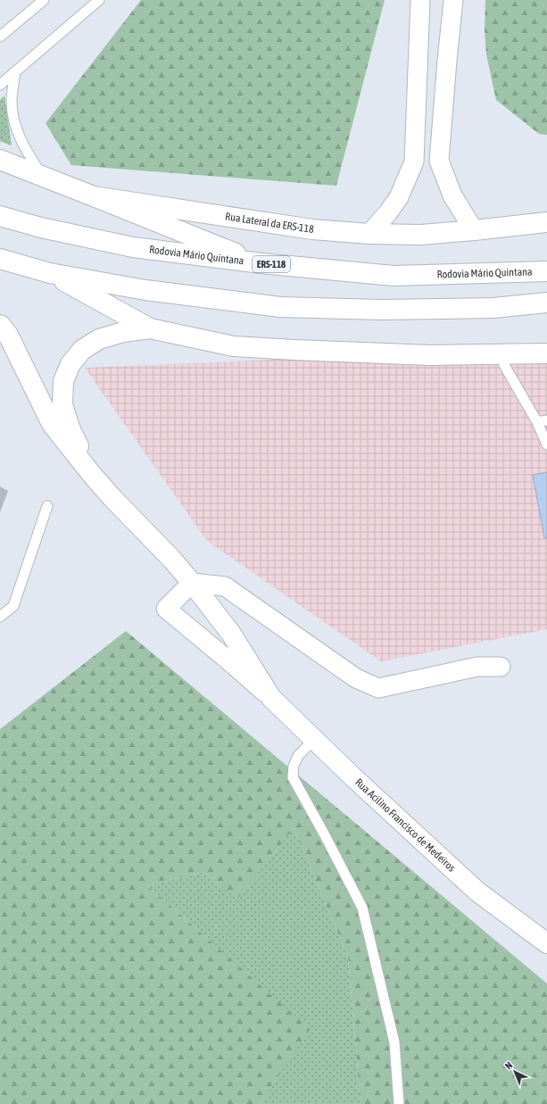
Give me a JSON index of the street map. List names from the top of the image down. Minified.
{"streets":{"main road":["Rua Lateral da ERS-118","Rodovia Mário Quintana","ERS-118","Rua Acilino Francisco de Medeiros"]},"north":"top left"}
